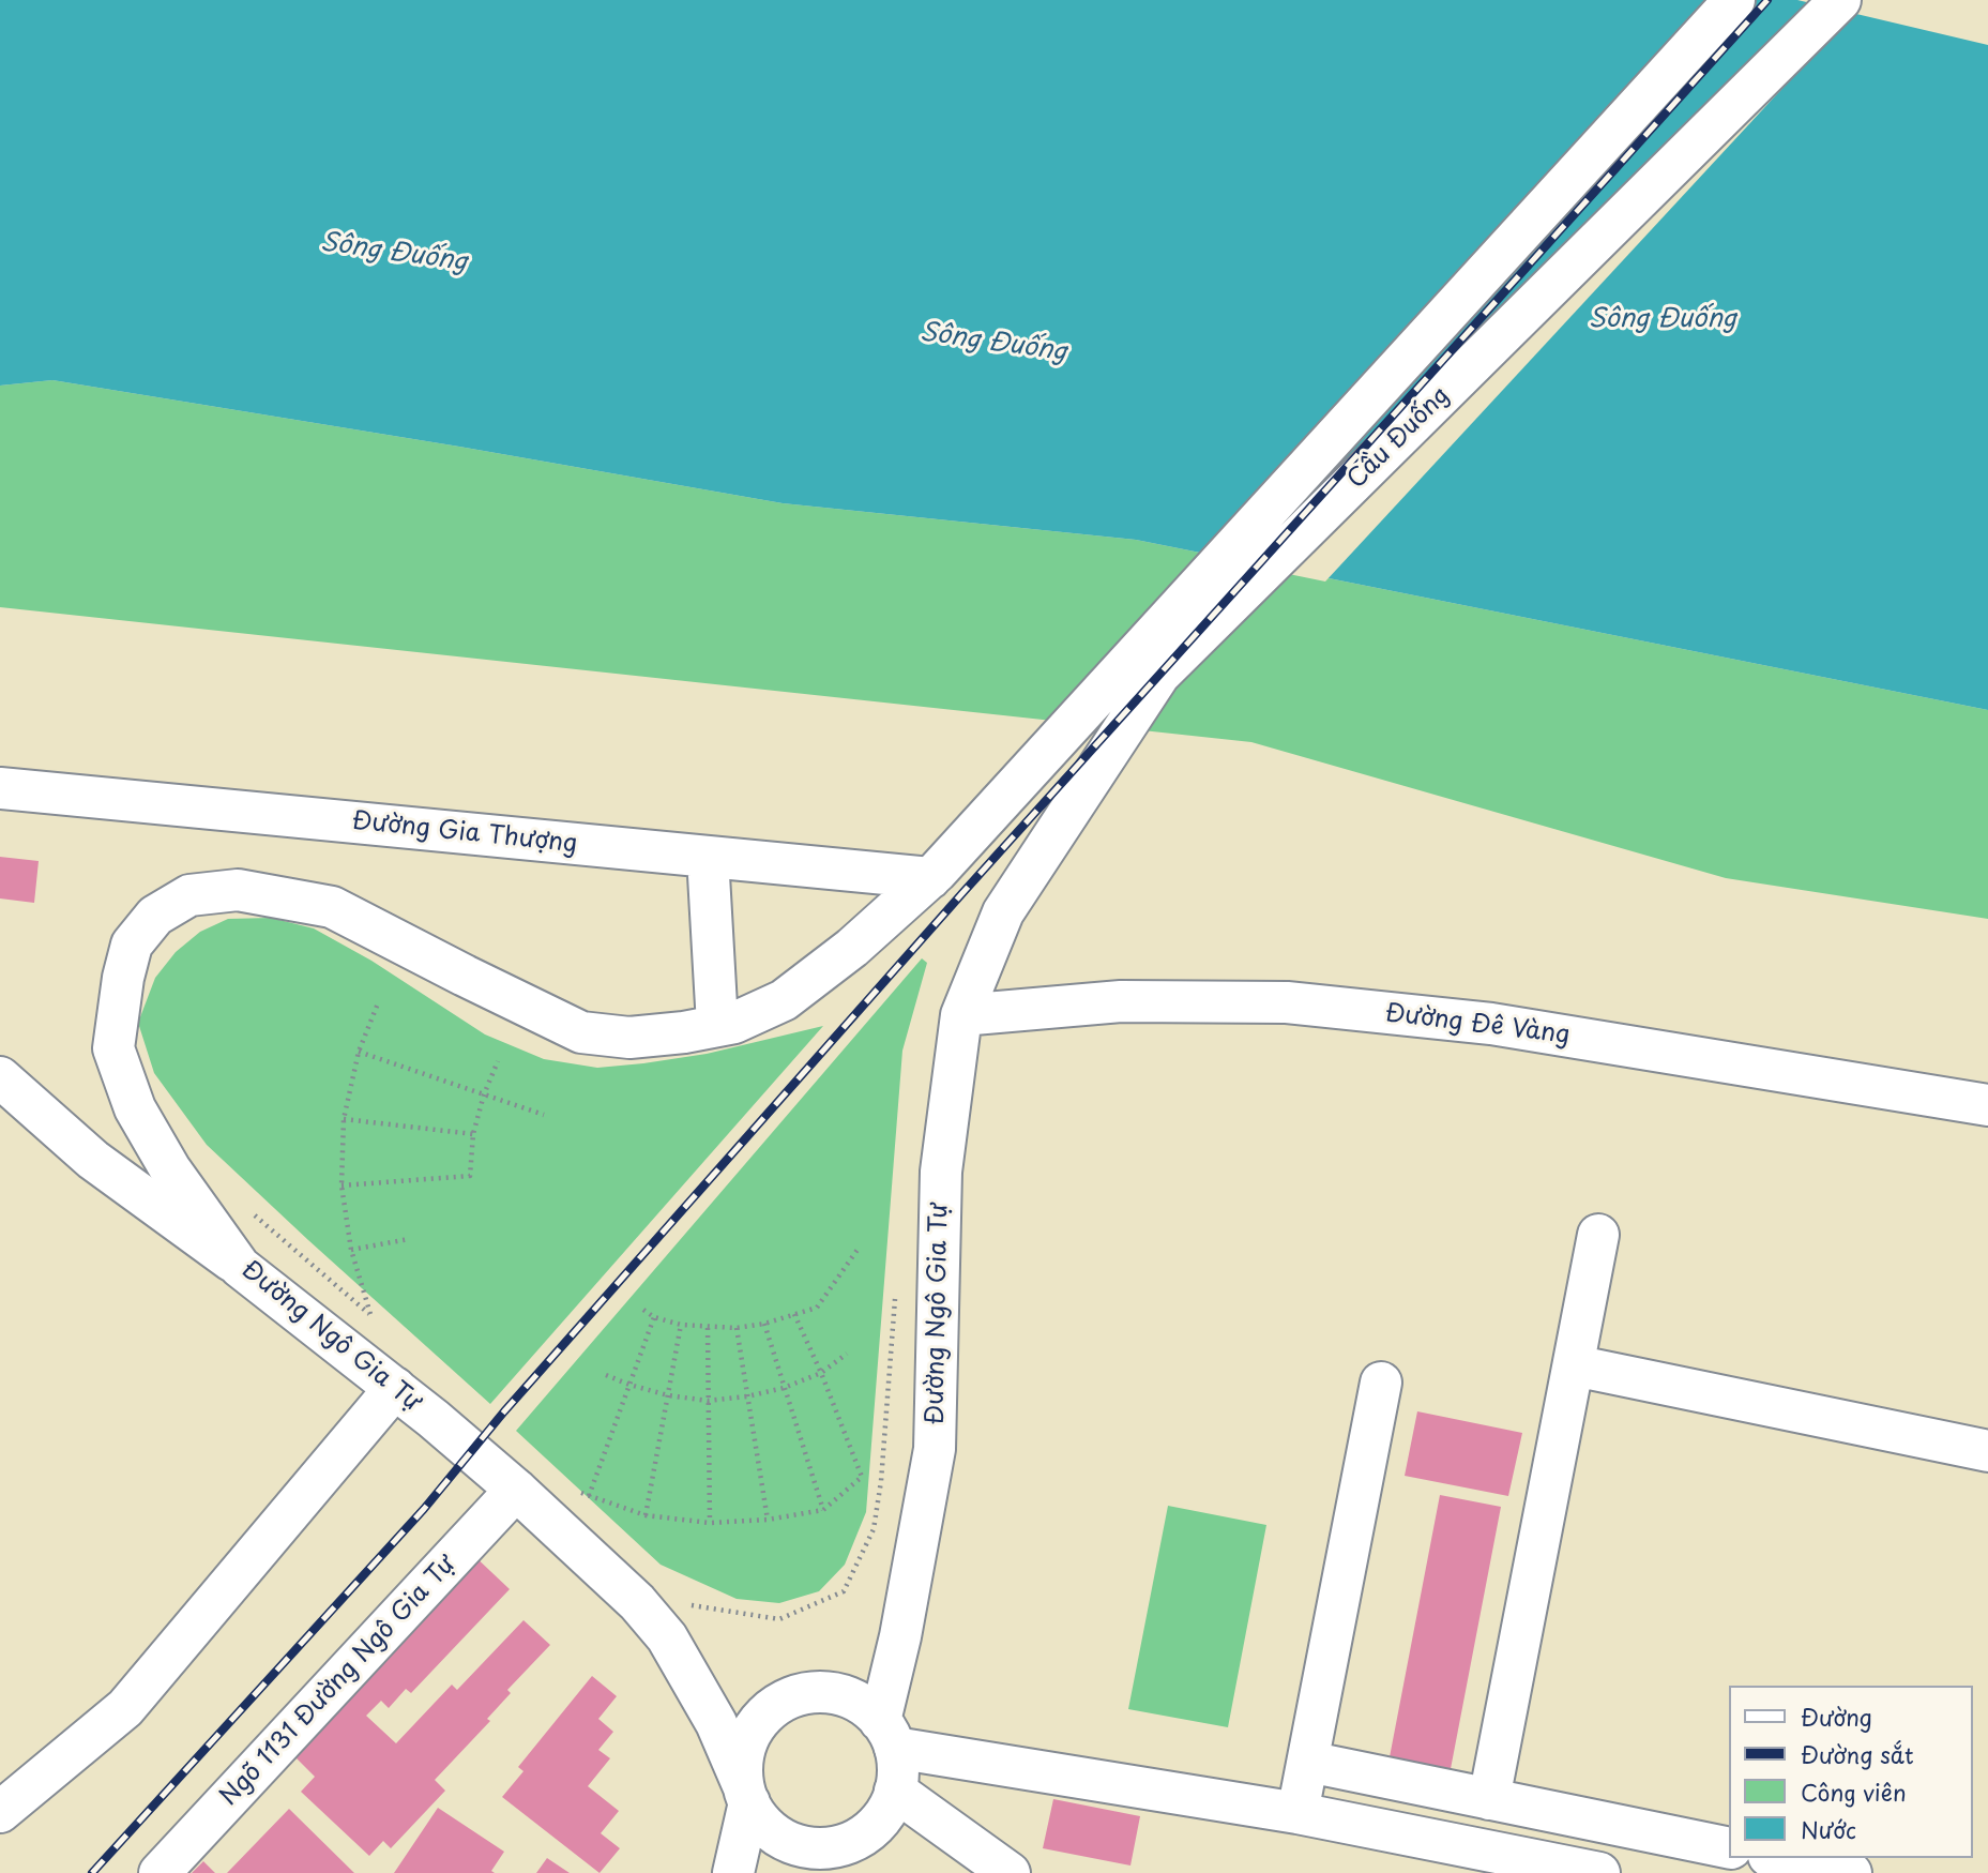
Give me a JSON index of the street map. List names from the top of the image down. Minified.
{"streets":{"main road":["Cầu Đuống","Đường Gia Thượng","Đường Đê Vàng","Đường Ngô Gia Tự","Ngõ 1131 Đường Ngô Gia Tự"]},"crossings":[["Cầu Đuống","Đường Gia Thượng"],["Cầu Đuống","Đường Ngô Gia Tự"],["Đường Gia Thượng","Đường Ngô Gia Tự"],["Đường Đê Vàng","Đường Ngô Gia Tự"],["Đường Ngô Gia Tự","Ngõ 1131 Đường Ngô Gia Tự"]],"water":["Sông Đuống"],"legend":["Đường","Đường sắt","Công viên","Nước"]}
